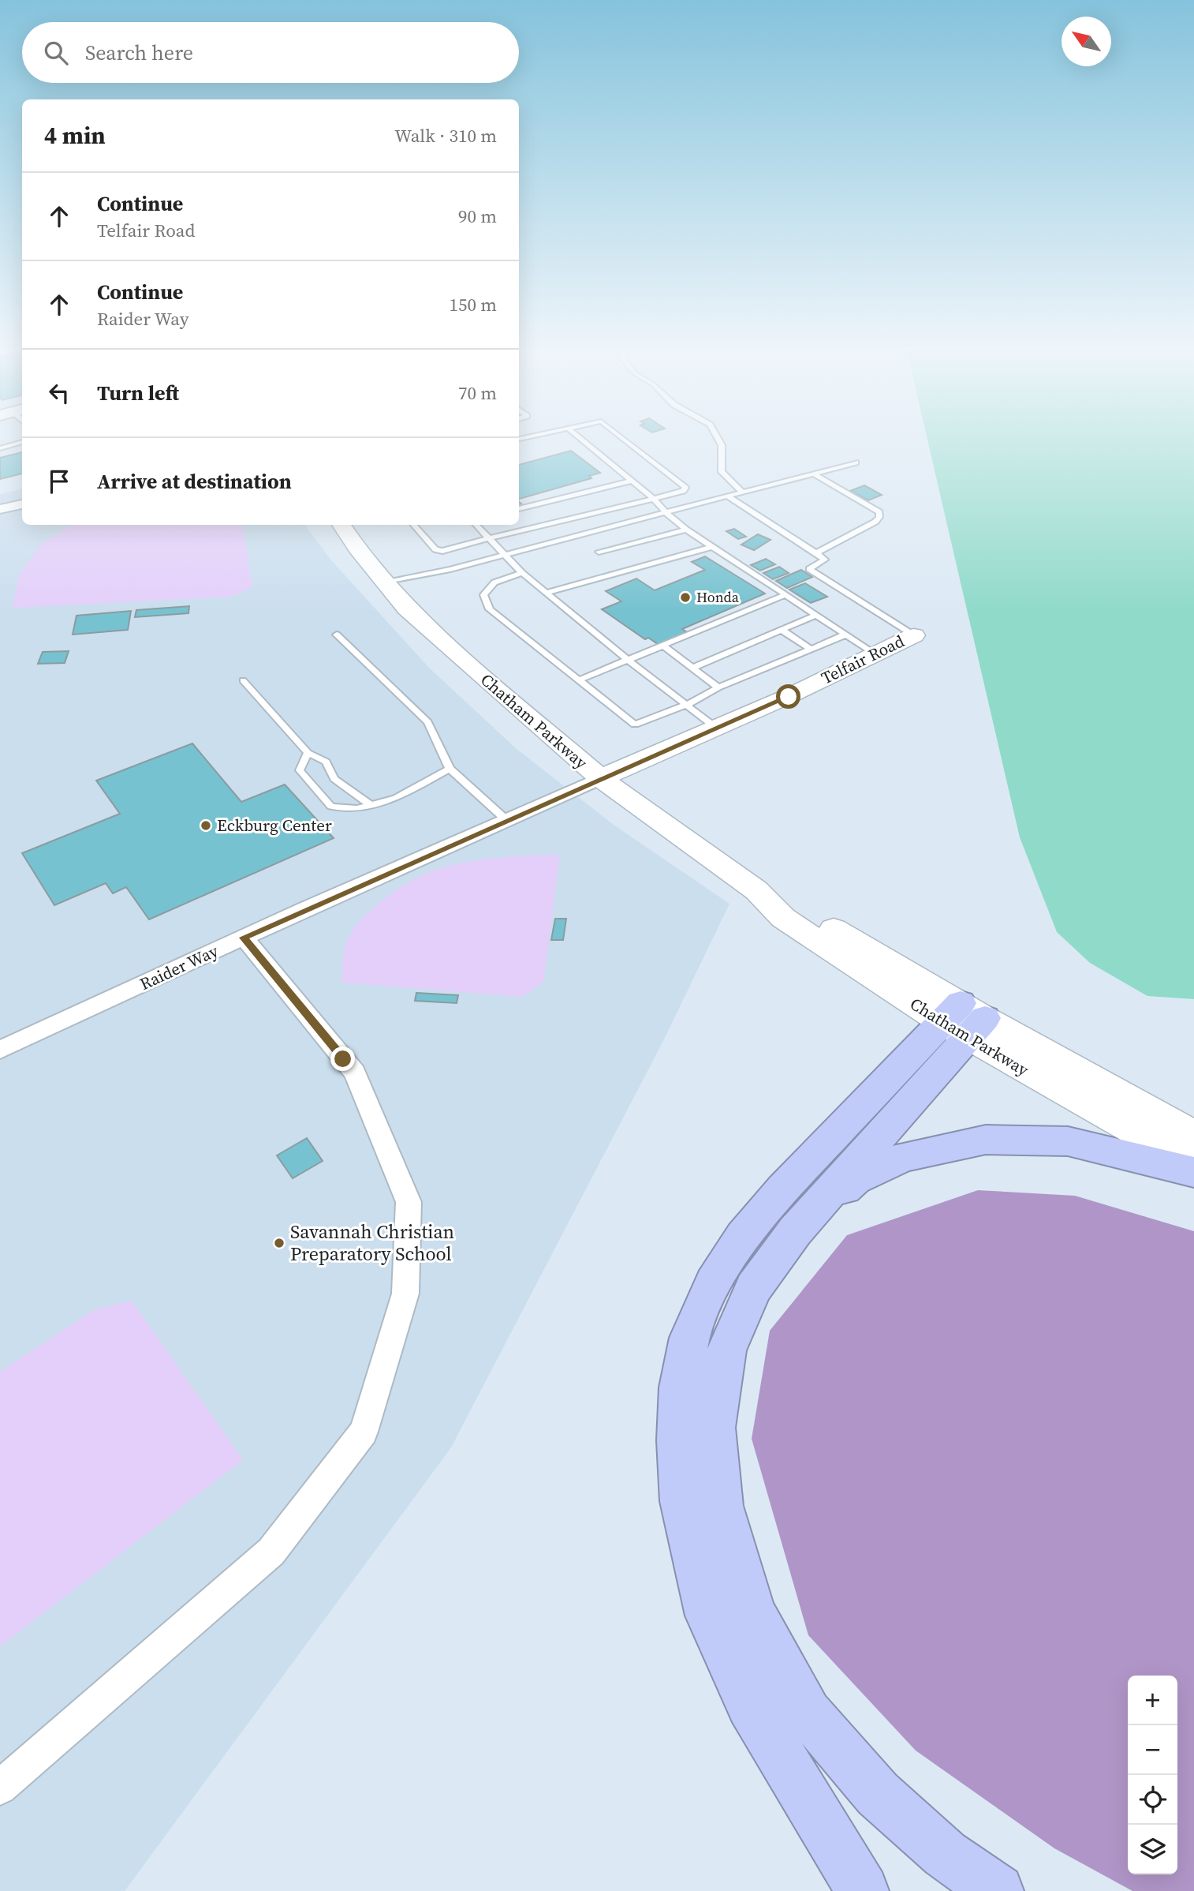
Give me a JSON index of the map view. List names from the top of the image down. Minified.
{"streets":{"main road":["Telfair Road","Chatham Parkway"],"street":["Raider Way"]},"crossings":[["Telfair Road","Chatham Parkway"],["Telfair Road","Raider Way"],["Chatham Parkway","Raider Way"]],"places":["Honda","Eckburg Center","Savannah Christian Preparatory School"],"north":"top left","page":{"search":"Search here","heading":["4 min","Walk · 310 m"],"list":[["Continue","Telfair Road","90 m"],["Continue","Raider Way","150 m"],["Turn left","70 m"],"Arrive at destination"],"map_buttons":["+","−"]}}
